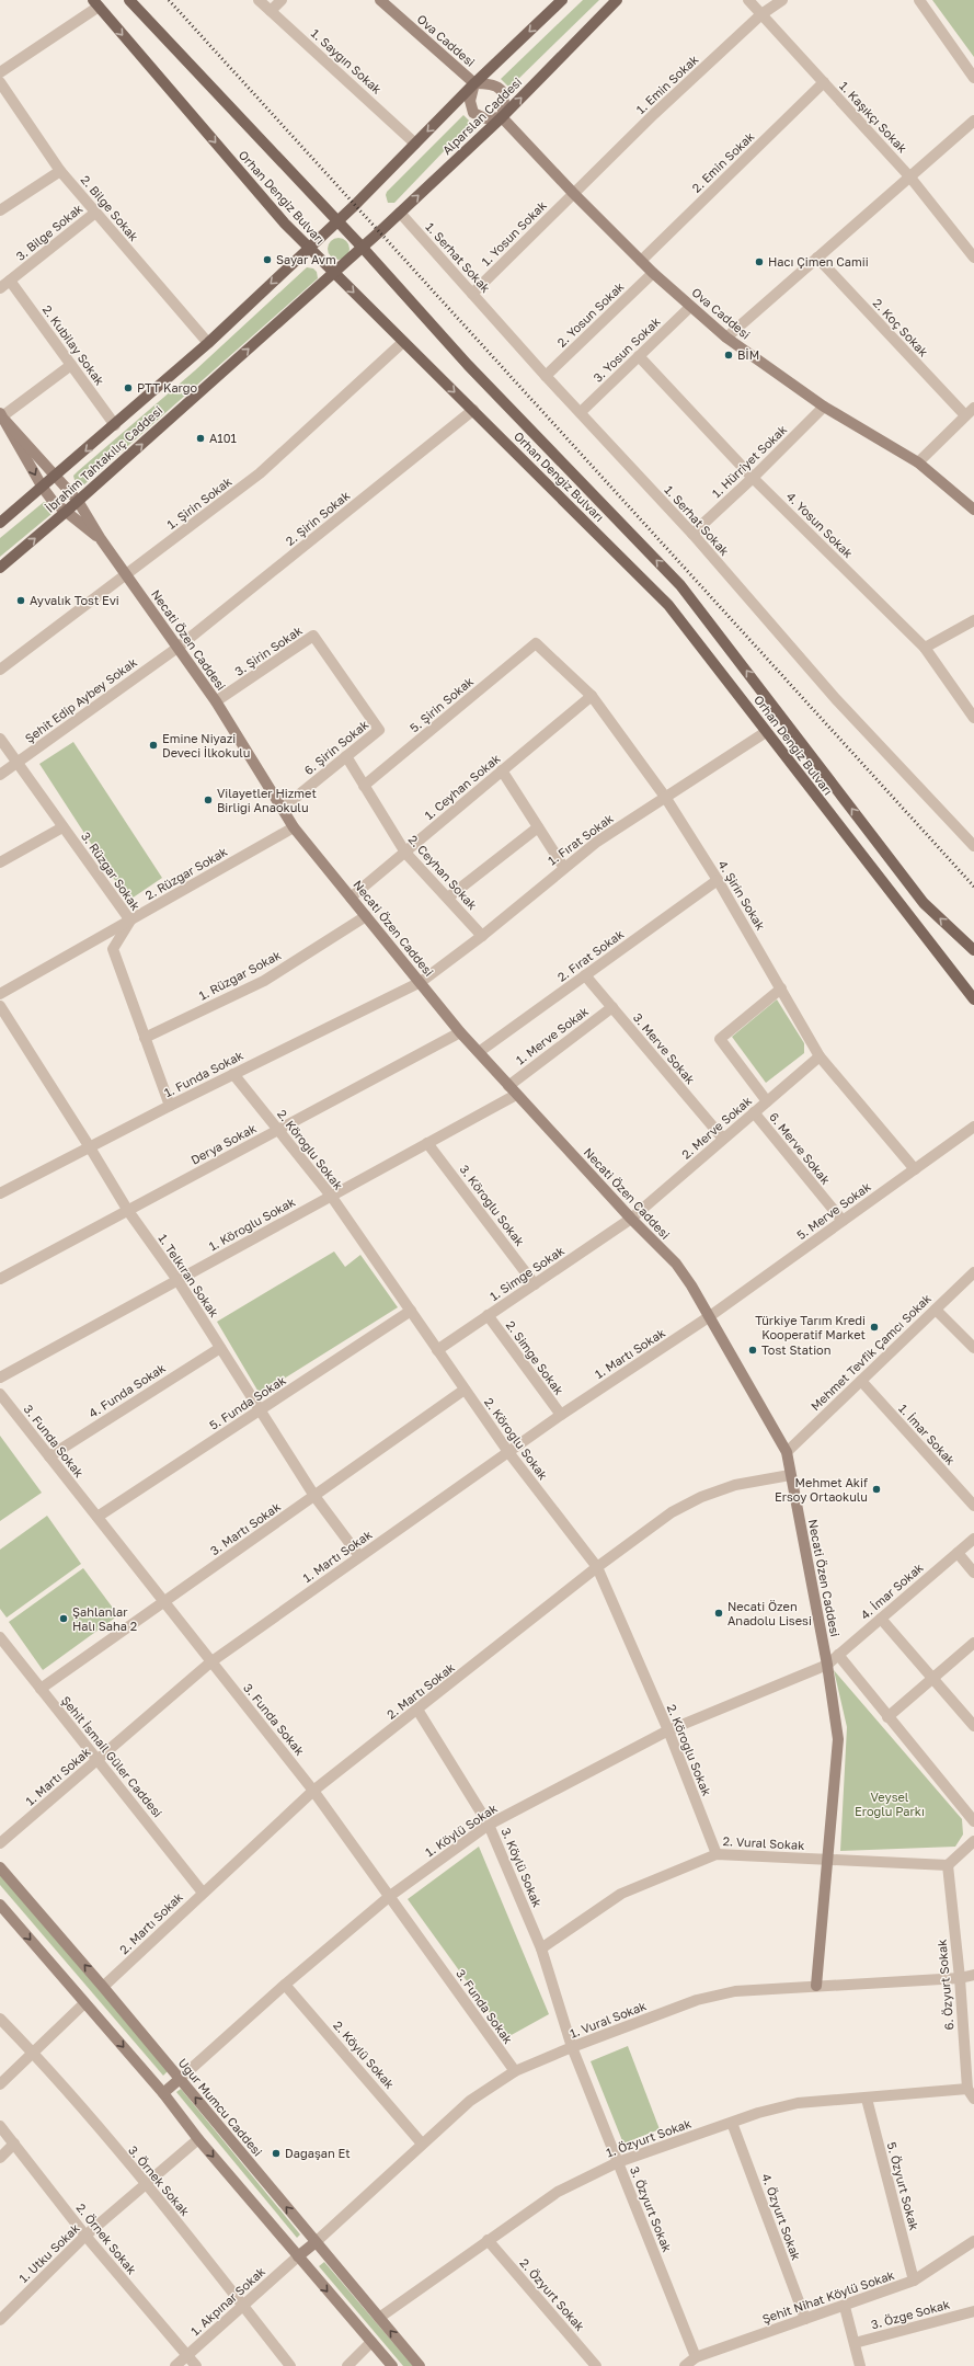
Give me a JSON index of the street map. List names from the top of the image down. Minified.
{"streets":{"main road":["Alparslan Caddesi","Orhan Dengiz Bulvarı","İbrahim Tahtakılıç Caddesi"],"street":["Ova Caddesi","1. Saygın Sokak","1. Emin Sokak","1. Kaşıkçı Sokak","2. Emin Sokak","2. Bilge Sokak","3. Bilge Sokak","1. Yosun Sokak","1. Serhat Sokak","2. Yosun Sokak","2. Koç Sokak","2. Kubilay Sokak","3. Yosun Sokak","1. Hürriyet Sokak","1. Şirin Sokak","2. Şirin Sokak","4. Yosun Sokak","Necati Özen Caddesi","3. Şirin Sokak","Şehit Edip Aybey Sokak","5. Şirin Sokak","6. Şirin Sokak","1. Ceyhan Sokak","1. Fırat Sokak","3. Rüzgar Sokak","2. Ceyhan Sokak","2. Rüzgar Sokak","4. Şirin Sokak","2. Fırat Sokak","1. Rüzgar Sokak","1. Merve Sokak","3. Merve Sokak","1. Funda Sokak","2. Merve Sokak","Derya Sokak","6. Merve Sokak","2. Köroğlu Sokak","3. Köroğlu Sokak","5. Merve Sokak","1. Köroğlu Sokak","1. Simge Sokak","1. Telkıran Sokak","Mehmet Tevfik Çamcı Sokak","1. Martı Sokak","2. Simge Sokak","4. Funda Sokak","5. Funda Sokak","1. İmar Sokak","3. Funda Sokak","3. Martı Sokak","4. İmar Sokak","2. Martı Sokak","Şehit İsmail Güler Caddesi","1. Köylü Sokak","2. Vural Sokak","3. Köylü Sokak","6. Özyurt Sokak","1. Vural Sokak","2. Köylü Sokak","Uğur Mumcu Caddesi","1. Özyurt Sokak","3. Örnek Sokak","5. Özyurt Sokak","3. Özyurt Sokak","4. Özyurt Sokak","2. Örnek Sokak","1. Utku Sokak","2. Özyurt Sokak","Şehit Nihat Köylü Sokak","1. Akpınar Sokak","3. Özge Sokak"]},"crossings":[["Ova Caddesi","1. Emin Sokak"],["Ova Caddesi","Alparslan Caddesi"],["Ova Caddesi","2. Emin Sokak"],["Ova Caddesi","1. Yosun Sokak"],["Ova Caddesi","2. Yosun Sokak"],["Ova Caddesi","3. Yosun Sokak"],["Ova Caddesi","1. Hürriyet Sokak"],["1. Emin Sokak","1. Kaşıkçı Sokak"],["1. Emin Sokak","1. Yosun Sokak"],["Alparslan Caddesi","Orhan Dengiz Bulvarı"],["Alparslan Caddesi","1. Serhat Sokak"],["Alparslan Caddesi","İbrahim Tahtakılıç Caddesi"],["1. Kaşıkçı Sokak","2. Emin Sokak"],["Orhan Dengiz Bulvarı","İbrahim Tahtakılıç Caddesi"],["Orhan Dengiz Bulvarı","1. Şirin Sokak"],["Orhan Dengiz Bulvarı","2. Şirin Sokak"],["Orhan Dengiz Bulvarı","1. Fırat Sokak"],["2. Bilge Sokak","3. Bilge Sokak"],["2. Bilge Sokak","İbrahim Tahtakılıç Caddesi"],["3. Bilge Sokak","2. Kubilay Sokak"],["1. Yosun Sokak","1. Serhat Sokak"],["1. Serhat Sokak","2. Yosun Sokak"],["1. Serhat Sokak","3. Yosun Sokak"],["1. Serhat Sokak","1. Hürriyet Sokak"],["2. Kubilay Sokak","İbrahim Tahtakılıç Caddesi"],["3. Yosun Sokak","4. Yosun Sokak"],["İbrahim Tahtakılıç Caddesi","Necati Özen Caddesi"],["1. Hürriyet Sokak","4. Yosun Sokak"],["1. Şirin Sokak","Necati Özen Caddesi"],["2. Şirin Sokak","Necati Özen Caddesi"],["2. Şirin Sokak","Şehit Edip Aybey Sokak"],["Necati Özen Caddesi","3. Şirin Sokak"],["Necati Özen Caddesi","Şehit Edip Aybey Sokak"],["Necati Özen Caddesi","6. Şirin Sokak"],["Necati Özen Caddesi","1. Ceyhan Sokak"],["Necati Özen Caddesi","1. Fırat Sokak"],["Necati Özen Caddesi","2. Rüzgar Sokak"],["Necati Özen Caddesi","2. Fırat Sokak"],["Necati Özen Caddesi","1. Rüzgar Sokak"],["Necati Özen Caddesi","1. Merve Sokak"],["Necati Özen Caddesi","1. Funda Sokak"],["Necati Özen Caddesi","2. Merve Sokak"],["Necati Özen Caddesi","Derya Sokak"],["Necati Özen Caddesi","5. Merve Sokak"],["Necati Özen Caddesi","1. Köroğlu Sokak"],["Necati Özen Caddesi","1. Simge Sokak"],["Necati Özen Caddesi","Mehmet Tevfik Çamcı Sokak"],["Necati Özen Caddesi","1. Martı Sokak"],["Necati Özen Caddesi","4. İmar Sokak"],["Necati Özen Caddesi","2. Martı Sokak"],["Necati Özen Caddesi","1. Köylü Sokak"],["Necati Özen Caddesi","2. Vural Sokak"],["Necati Özen Caddesi","1. Vural Sokak"],["3. Şirin Sokak","6. Şirin Sokak"],["Şehit Edip Aybey Sokak","3. Rüzgar Sokak"],["5. Şirin Sokak","2. Ceyhan Sokak"],["5. Şirin Sokak","4. Şirin Sokak"],["6. Şirin Sokak","2. Ceyhan Sokak"],["1. Ceyhan Sokak","2. Ceyhan Sokak"],["1. Ceyhan Sokak","4. Şirin Sokak"],["1. Fırat Sokak","2. Ceyhan Sokak"],["1. Fırat Sokak","4. Şirin Sokak"],["1. Fırat Sokak","1. Funda Sokak"],["3. Rüzgar Sokak","2. Rüzgar Sokak"],["3. Rüzgar Sokak","1. Rüzgar Sokak"],["3. Rüzgar Sokak","1. Funda Sokak"],["4. Şirin Sokak","2. Fırat Sokak"],["4. Şirin Sokak","2. Merve Sokak"],["4. Şirin Sokak","5. Merve Sokak"],["2. Fırat Sokak","3. Merve Sokak"],["1. Merve Sokak","3. Merve Sokak"],["3. Merve Sokak","2. Merve Sokak"],["1. Funda Sokak","2. Köroğlu Sokak"],["1. Funda Sokak","1. Telkıran Sokak"],["2. Merve Sokak","6. Merve Sokak"],["2. Merve Sokak","1. Simge Sokak"],["Derya Sokak","2. Köroğlu Sokak"],["Derya Sokak","1. Telkıran Sokak"],["6. Merve Sokak","5. Merve Sokak"],["2. Köroğlu Sokak","1. Köroğlu Sokak"],["2. Köroğlu Sokak","1. Simge Sokak"],["2. Köroğlu Sokak","1. Martı Sokak"],["2. Köroğlu Sokak","5. Funda Sokak"],["2. Köroğlu Sokak","3. Martı Sokak"],["2. Köroğlu Sokak","2. Martı Sokak"],["2. Köroğlu Sokak","1. Köylü Sokak"],["2. Köroğlu Sokak","2. Vural Sokak"],["3. Köroğlu Sokak","1. Köroğlu Sokak"],["3. Köroğlu Sokak","1. Simge Sokak"],["5. Merve Sokak","1. Martı Sokak"],["1. Köroğlu Sokak","1. Telkıran Sokak"],["1. Simge Sokak","2. Simge Sokak"],["1. Telkıran Sokak","1. Martı Sokak"],["1. Telkıran Sokak","4. Funda Sokak"],["1. Telkıran Sokak","5. Funda Sokak"],["1. Telkıran Sokak","3. Martı Sokak"],["Mehmet Tevfik Çamcı Sokak","1. İmar Sokak"],["1. Martı Sokak","2. Simge Sokak"],["1. Martı Sokak","3. Funda Sokak"],["1. Martı Sokak","Şehit İsmail Güler Caddesi"],["4. Funda Sokak","3. Funda Sokak"],["5. Funda Sokak","3. Funda Sokak"],["3. Funda Sokak","3. Martı Sokak"],["3. Funda Sokak","2. Martı Sokak"],["3. Funda Sokak","1. Köylü Sokak"],["3. Funda Sokak","1. Vural Sokak"],["3. Martı Sokak","Şehit İsmail Güler Caddesi"],["4. İmar Sokak","1. Köylü Sokak"],["2. Martı Sokak","Şehit İsmail Güler Caddesi"],["2. Martı Sokak","3. Köylü Sokak"],["2. Martı Sokak","Uğur Mumcu Caddesi"],["1. Köylü Sokak","3. Köylü Sokak"],["1. Köylü Sokak","2. Köylü Sokak"],["1. Köylü Sokak","Uğur Mumcu Caddesi"],["2. Vural Sokak","3. Köylü Sokak"],["2. Vural Sokak","6. Özyurt Sokak"],["3. Köylü Sokak","1. Vural Sokak"],["3. Köylü Sokak","3. Özyurt Sokak"],["6. Özyurt Sokak","1. Vural Sokak"],["6. Özyurt Sokak","1. Özyurt Sokak"],["1. Vural Sokak","2. Köylü Sokak"],["1. Vural Sokak","Uğur Mumcu Caddesi"],["1. Vural Sokak","3. Özyurt Sokak"],["Uğur Mumcu Caddesi","1. Özyurt Sokak"],["1. Özyurt Sokak","5. Özyurt Sokak"],["1. Özyurt Sokak","3. Özyurt Sokak"],["1. Özyurt Sokak","4. Özyurt Sokak"],["1. Özyurt Sokak","2. Özyurt Sokak"],["3. Örnek Sokak","1. Utku Sokak"],["3. Örnek Sokak","1. Akpınar Sokak"],["5. Özyurt Sokak","Şehit Nihat Köylü Sokak"],["3. Özyurt Sokak","Şehit Nihat Köylü Sokak"],["4. Özyurt Sokak","Şehit Nihat Köylü Sokak"],["2. Örnek Sokak","1. Utku Sokak"],["2. Örnek Sokak","1. Akpınar Sokak"]],"parks":["Veysel Eroğlu Parkı"],"places":["Sayar Avm","Hacı Çimen Camii","BİM","PTT Kargo","A101","Ayvalık Tost Evi","Emine Niyazi Deveci İlkokulu","Vilayetler Hizmet Birliği Anaokulu","Türkiye Tarım Kredi Kooperatif Market","Tost Station","Mehmet Akif Ersoy Ortaokulu","Necati Özen Anadolu Lisesi","Şahlanlar Halı Saha 2","Dağaşan Et"]}
